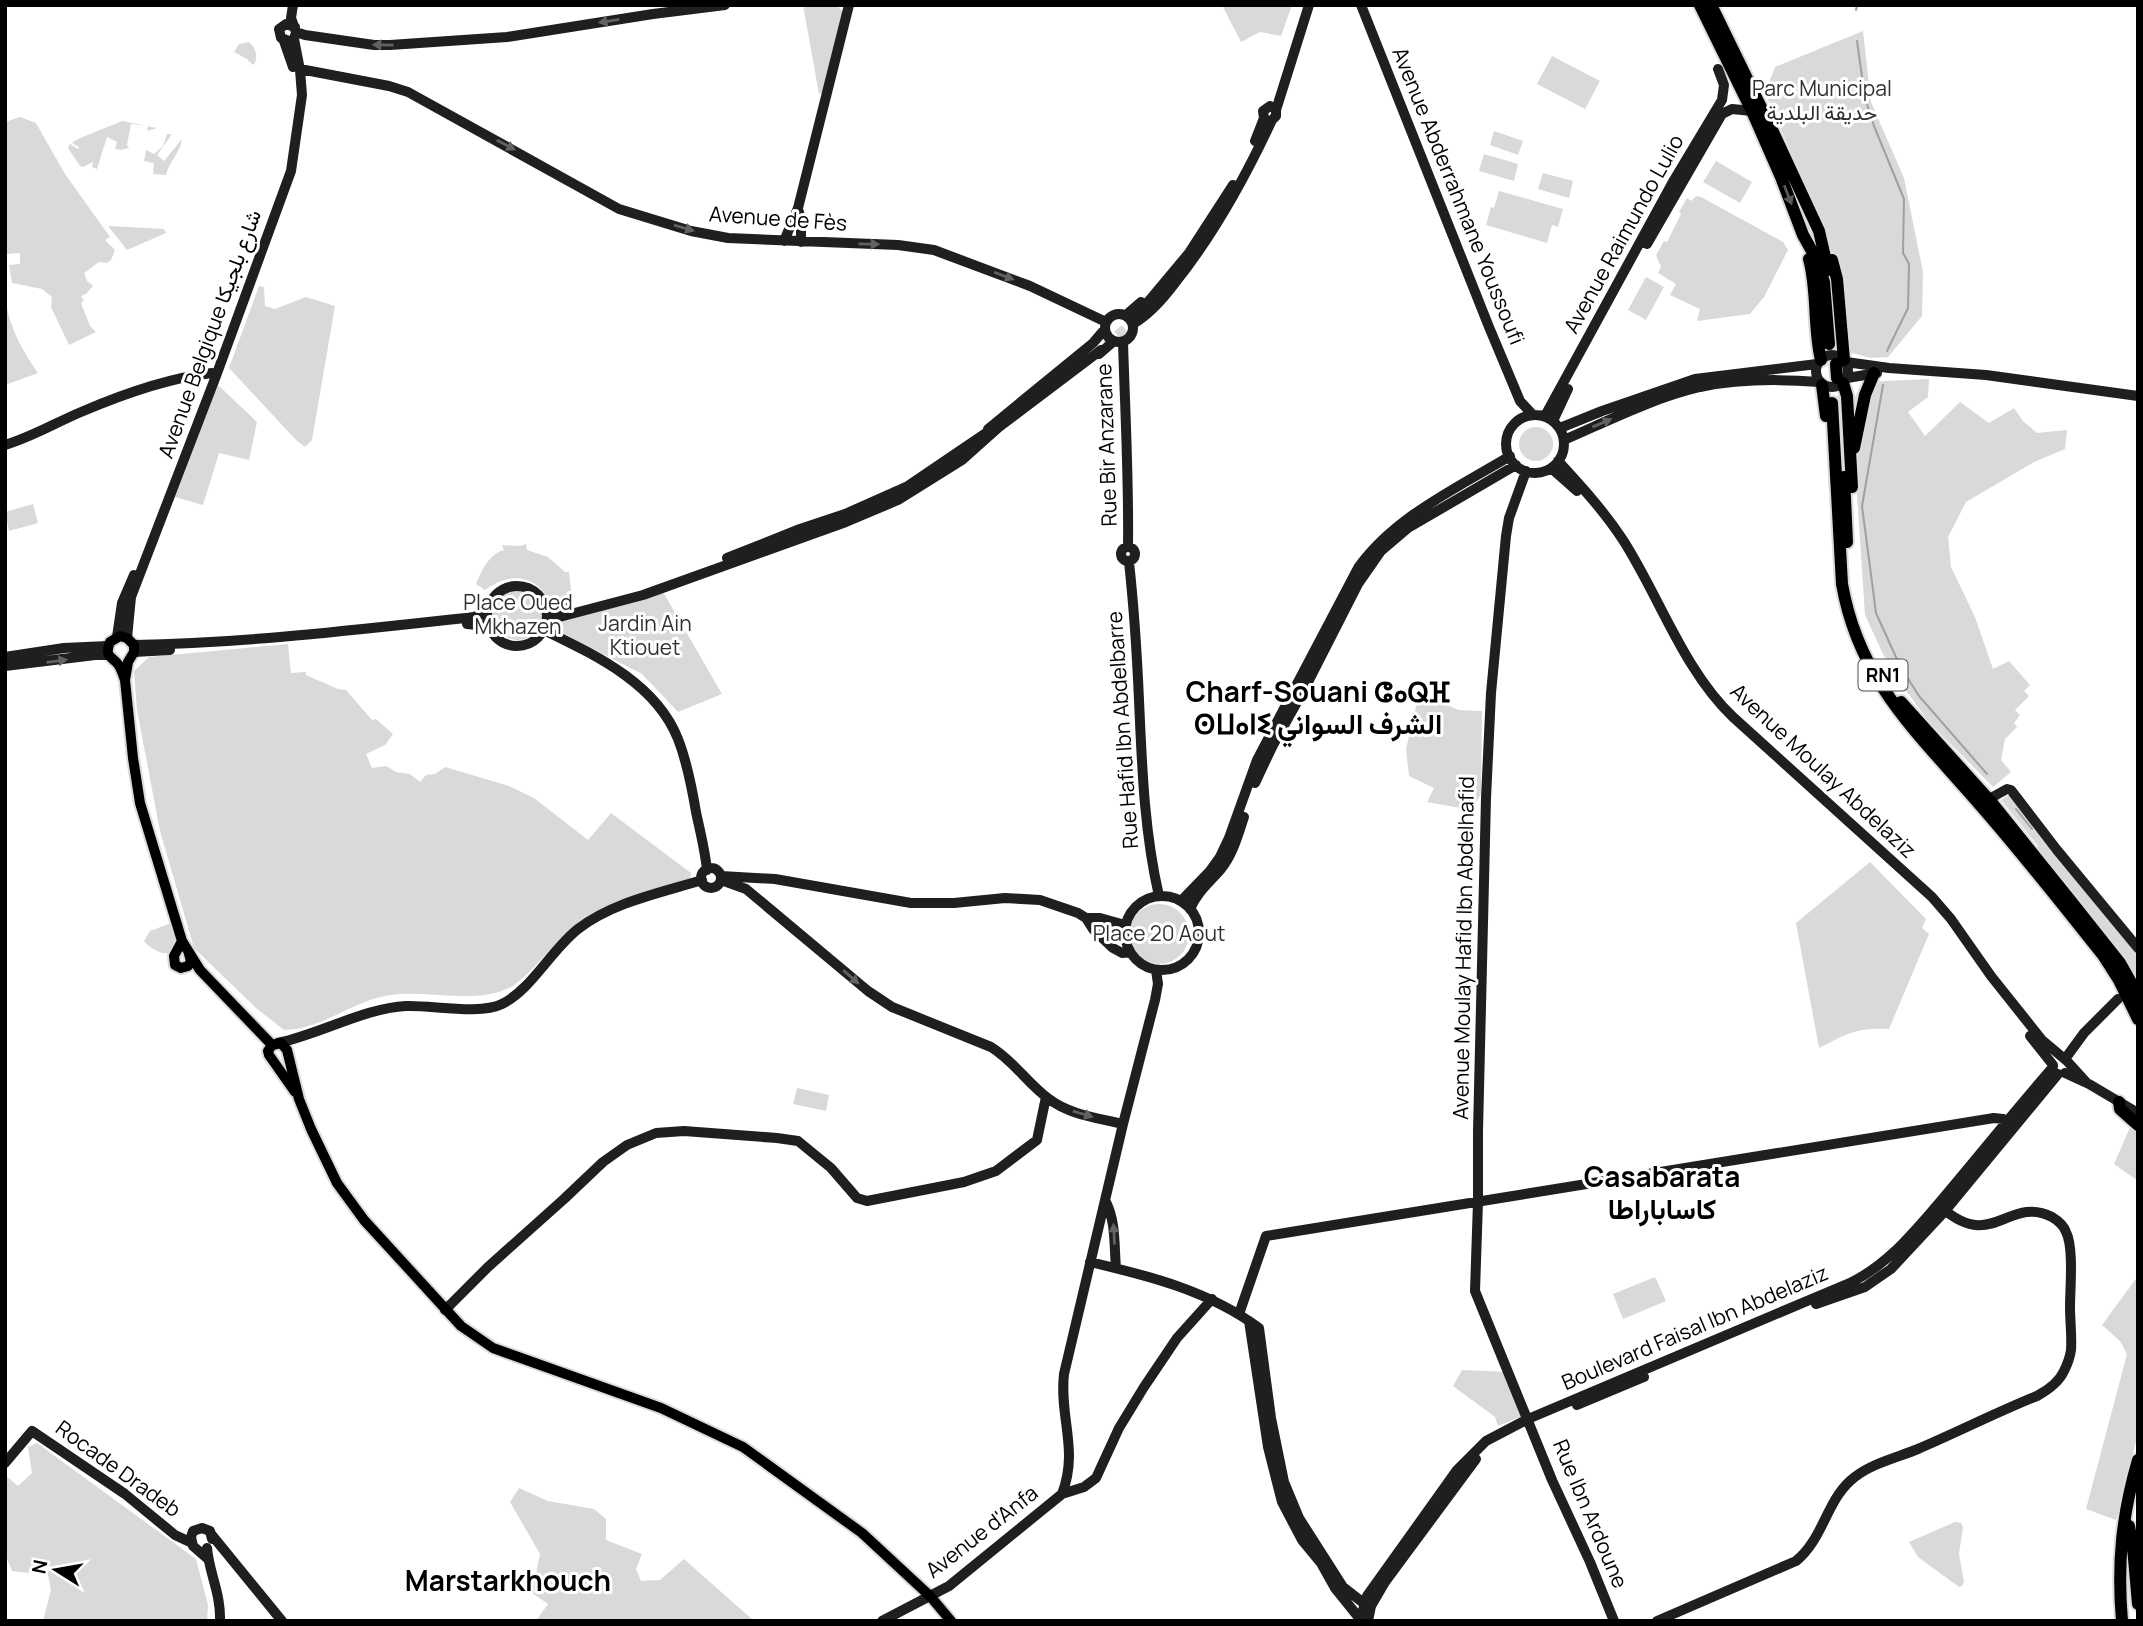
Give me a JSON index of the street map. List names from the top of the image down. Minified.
{"streets":{"highway":["RN1"],"street":["Avenue Abderrahmane Youssoufi","Avenue de Fès","Avenue Raimundo Lulio","Avenue Belgique شارع بلجيكا","Rue Bir Anzarane","Rue Hafid Ibn Abdelbarre","Avenue Moulay Abdelaziz","Avenue Moulay Hafid Ibn Abdelhafid","Boulevard Faisal Ibn Abdelaziz","Rocade Dradeb","Rue Ibn Ardoune","Avenue d'Anfa"]},"crossings":[["Avenue Abderrahmane Youssoufi","Avenue Raimundo Lulio"],["Avenue Abderrahmane Youssoufi","Avenue Moulay Abdelaziz"],["Avenue Abderrahmane Youssoufi","Avenue Moulay Hafid Ibn Abdelhafid"],["Avenue de Fès","Avenue Belgique شارع بلجيكا"],["Avenue de Fès","Rue Bir Anzarane"],["Avenue Raimundo Lulio","Avenue Moulay Abdelaziz"],["Avenue Raimundo Lulio","Avenue Moulay Hafid Ibn Abdelhafid"],["Rue Bir Anzarane","Rue Hafid Ibn Abdelbarre"],["Rue Hafid Ibn Abdelbarre","Avenue d'Anfa"],["Avenue Moulay Abdelaziz","Avenue Moulay Hafid Ibn Abdelhafid"],["Avenue Moulay Abdelaziz","Boulevard Faisal Ibn Abdelaziz"],["Avenue Moulay Hafid Ibn Abdelhafid","Boulevard Faisal Ibn Abdelaziz"],["Avenue Moulay Hafid Ibn Abdelhafid","Rue Ibn Ardoune"],["Boulevard Faisal Ibn Abdelaziz","Rue Ibn Ardoune"]],"one_way":["Avenue de Fès"],"districts":["Charf-Souani ⵛⴰⵕⴼ ⵙⵡⴰⵏⵉ الشرف السواني","Casabarata كاساباراطا","Marstarkhouch"],"parks":["Parc Municipal حديقة البلدية","Place Oued Mkhazen","Jardin Ain Ktiouet","Place 20 Aout"],"north":"left"}
